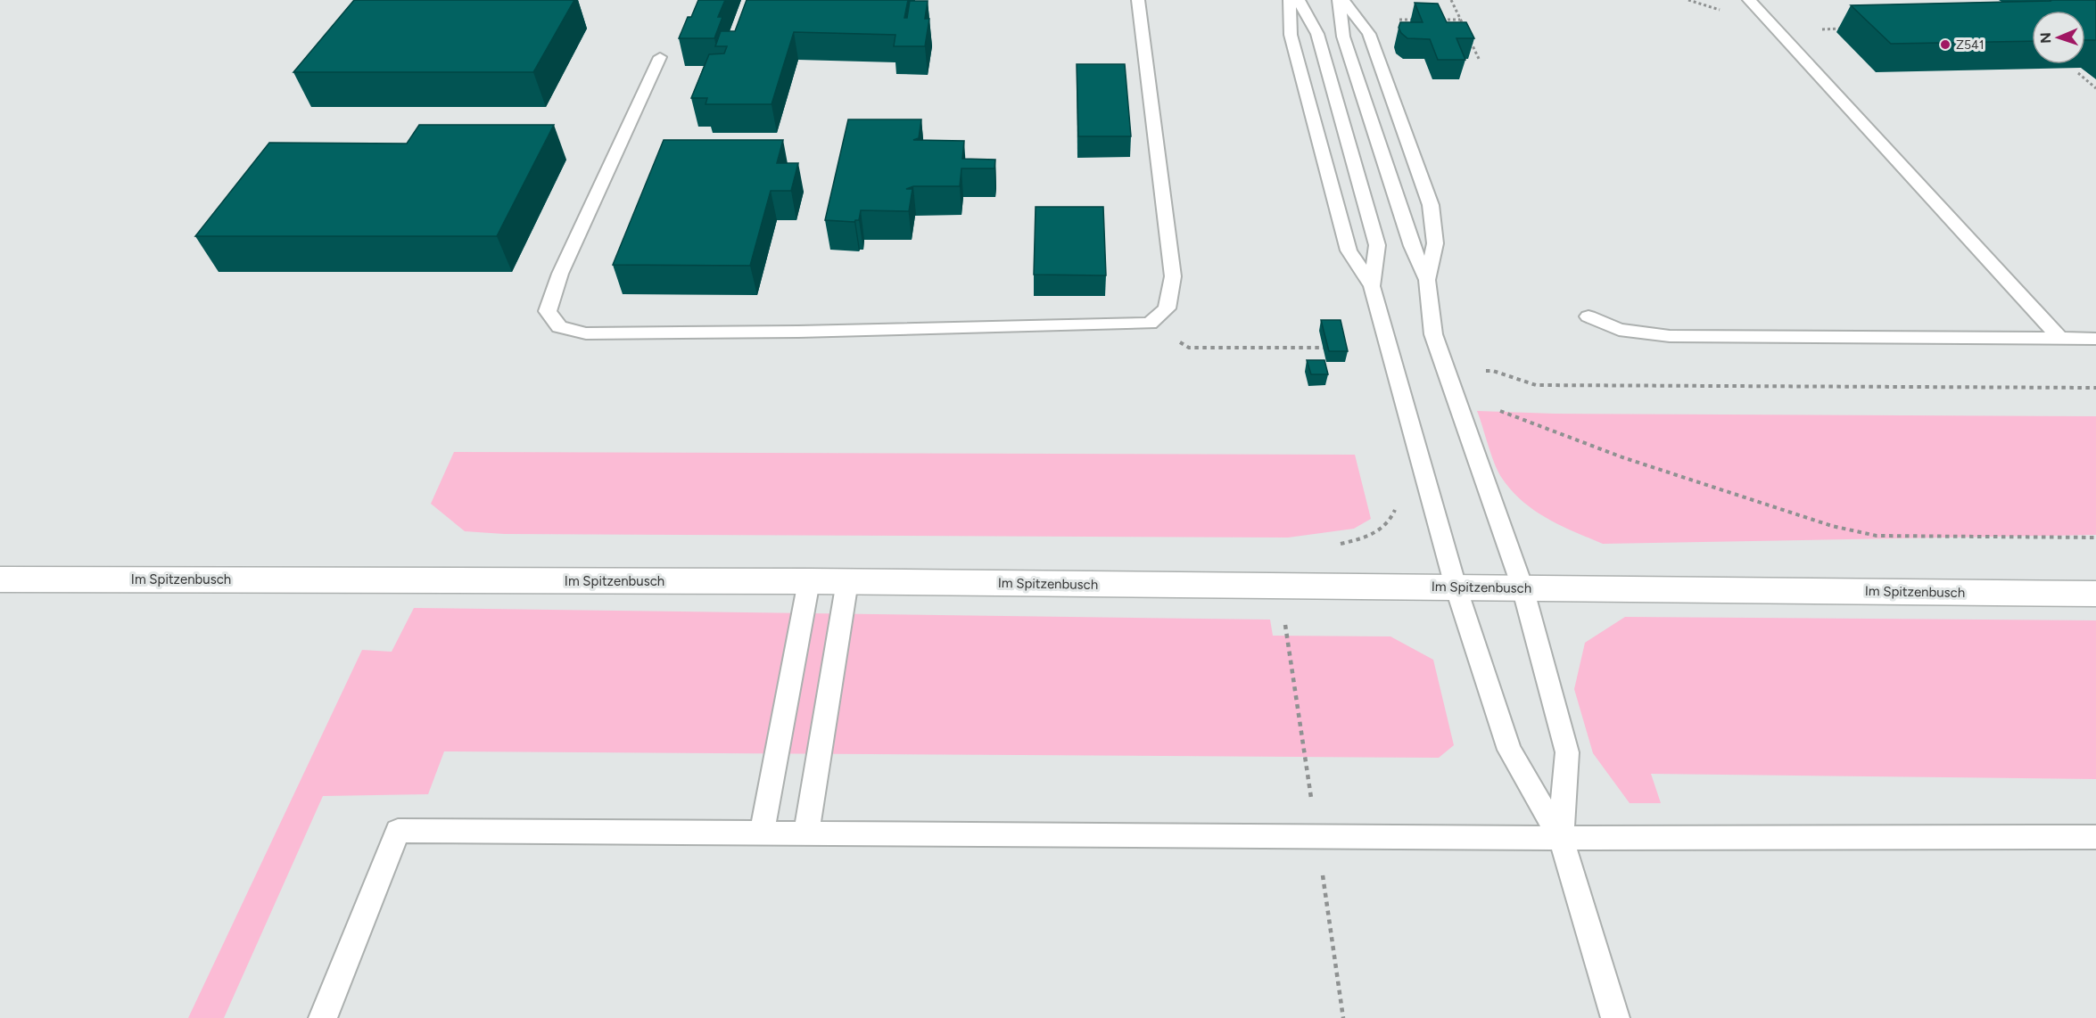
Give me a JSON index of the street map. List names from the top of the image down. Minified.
{"streets":{"street":["Im Spitzenbusch"]},"places":["Z541"],"north":"left"}
